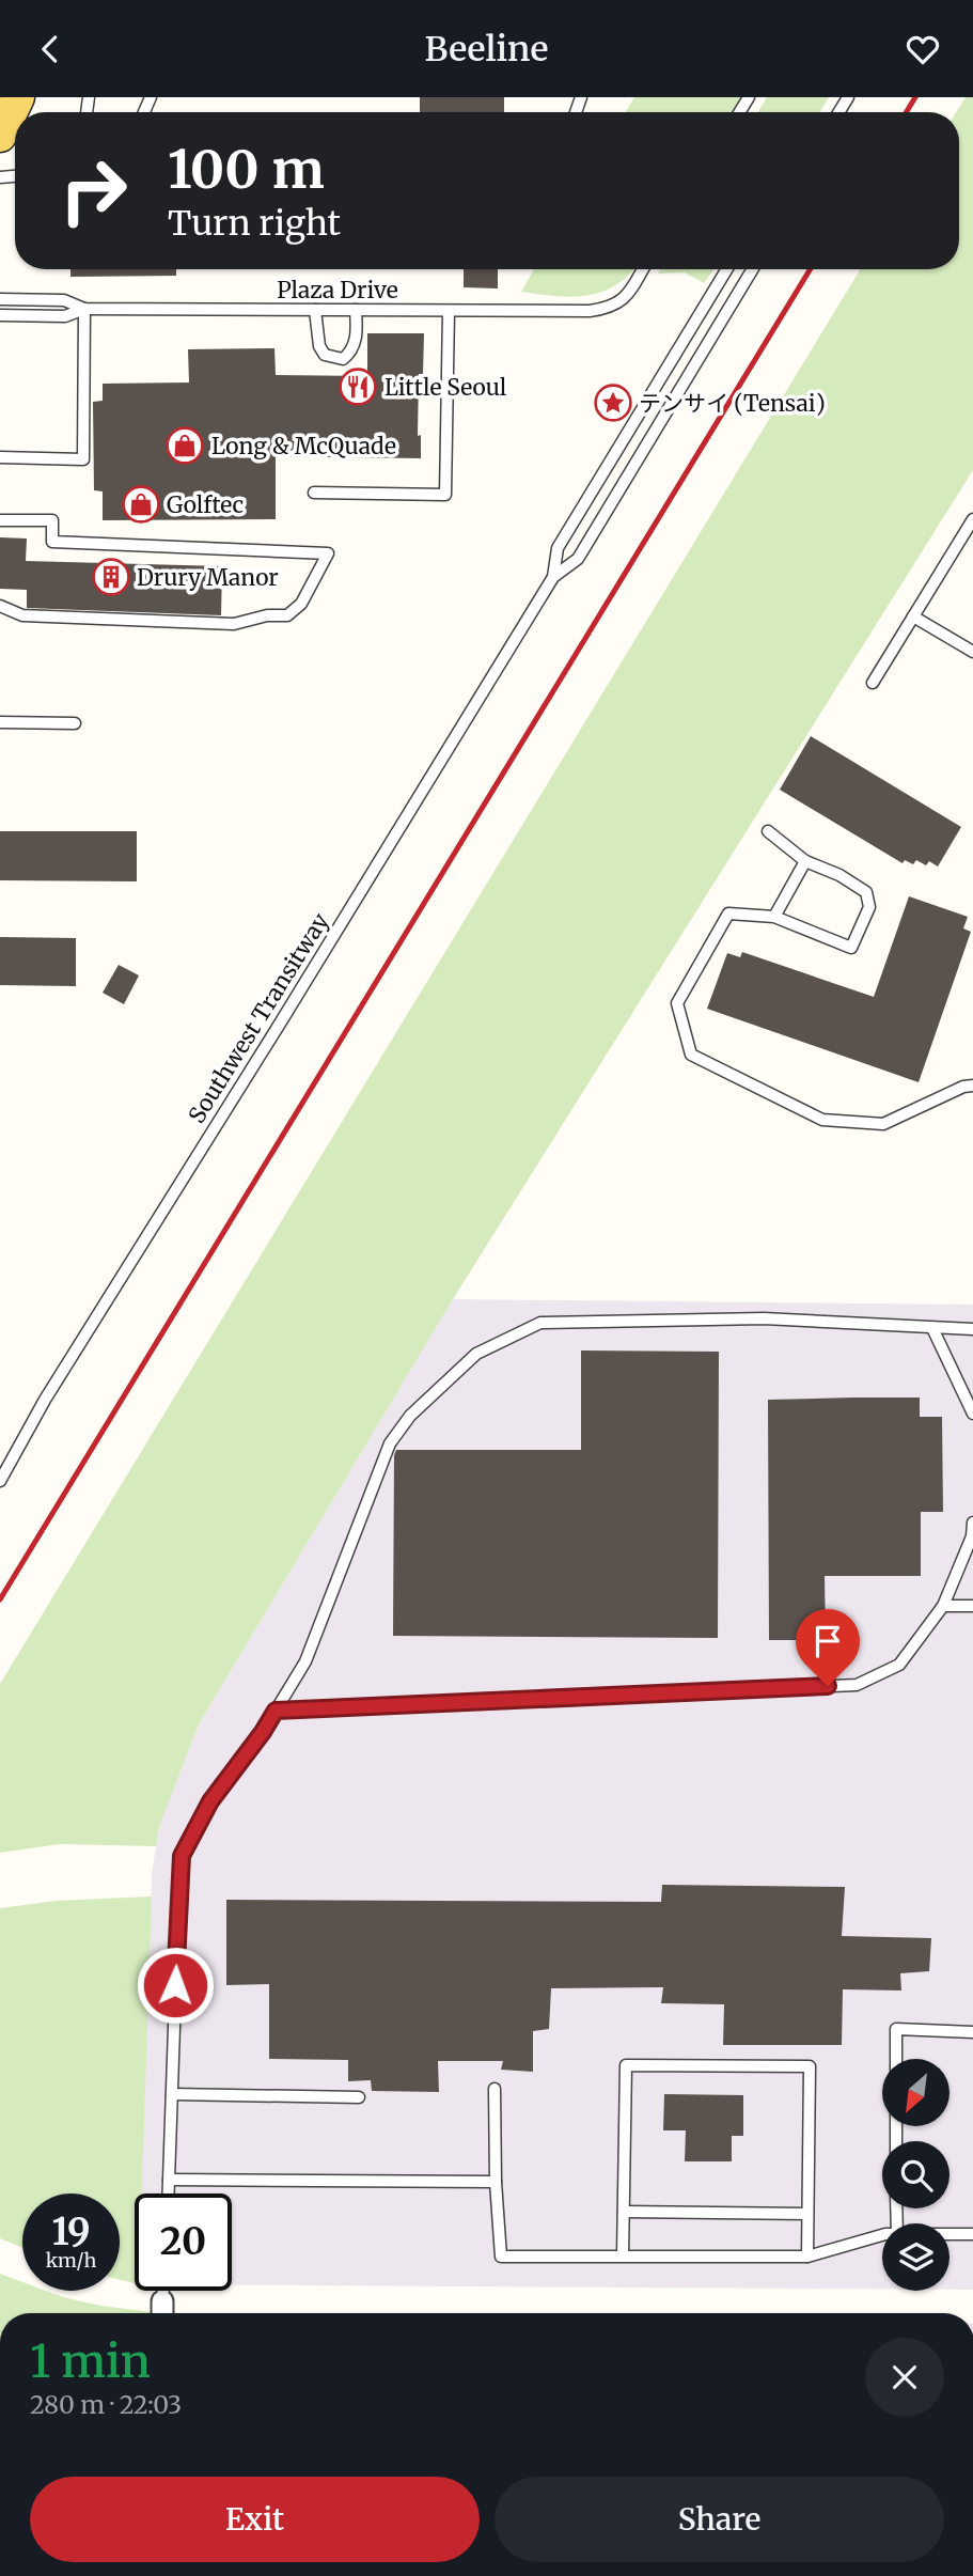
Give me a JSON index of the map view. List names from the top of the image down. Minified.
{"streets":{"lane":["Plaza Drive","Southwest Transitway"]},"places":{"restaurant":["Little Seoul"],"place":["テンサイ (Tensai)"],"shop":["Long & McQuade","Golftec"],"building":["Drury Manor"]},"north":"bottom left","page":{"header":"Beeline","turn":["100 m","Turn right"],"speed":"19 km/h","limit":"20","heading":["1 min","280 m · 22:03"],"buttons":["Exit","Share"]}}
